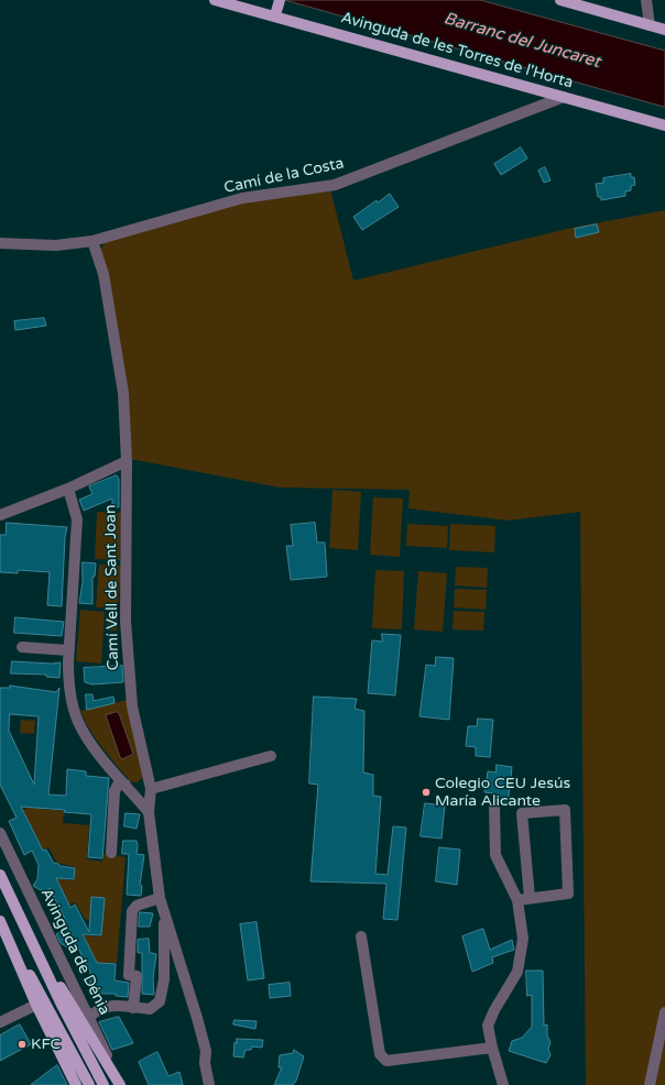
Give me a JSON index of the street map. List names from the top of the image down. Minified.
{"streets":{"main road":["Avinguda de les Torres de l'Horta","Avinguda de Dénia"],"street":["Camí de la Costa","Camí Vell de Sant Joan"]},"crossings":[["Avinguda de les Torres de l'Horta","Camí de la Costa"],["Camí de la Costa","Camí Vell de Sant Joan"]],"water":["Barranc del Juncaret"],"places":["Colegio CEU Jesús María Alicante","KFC"]}
